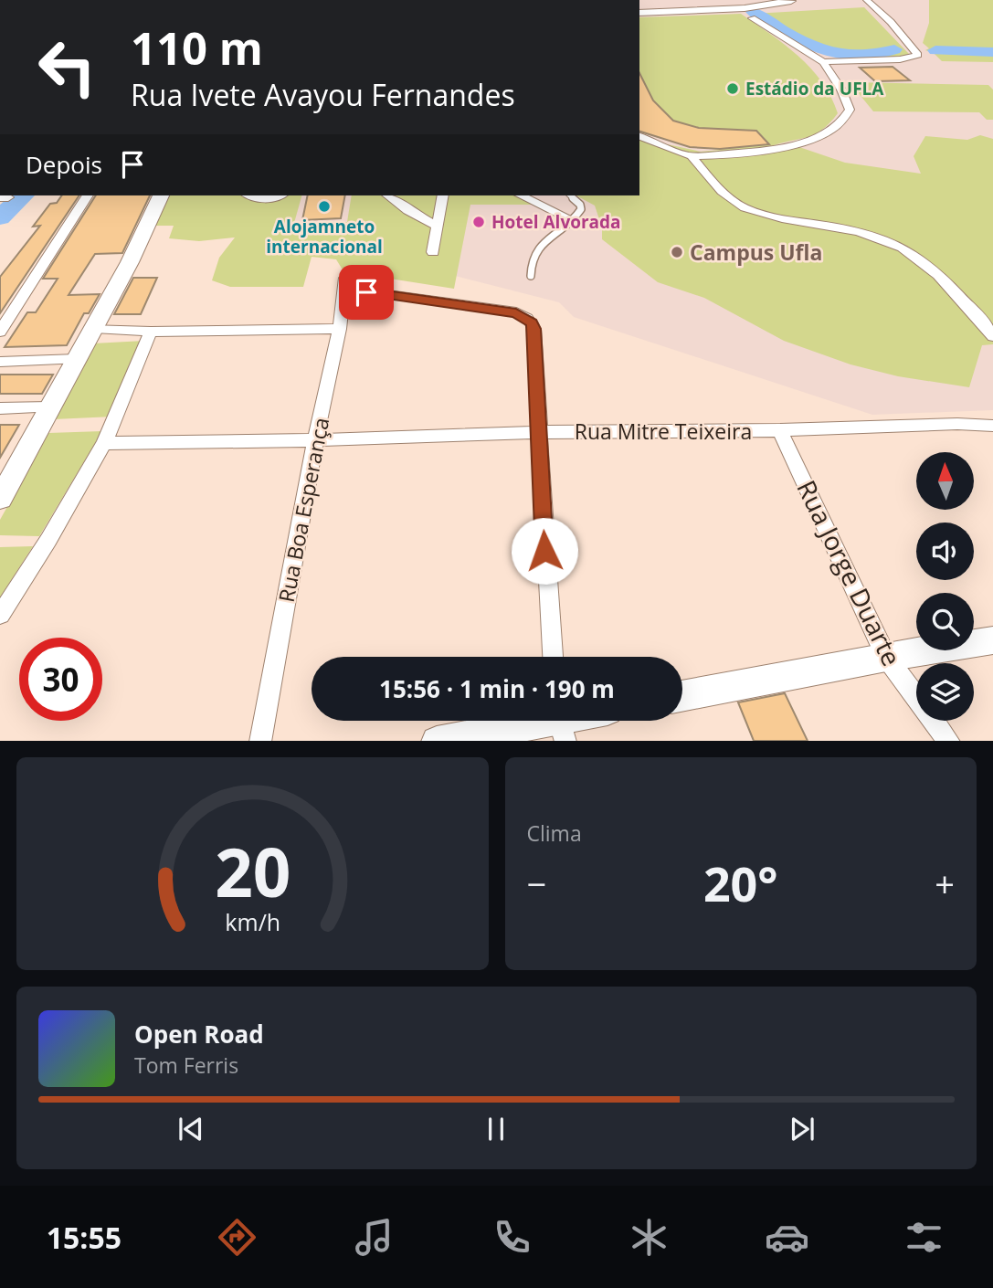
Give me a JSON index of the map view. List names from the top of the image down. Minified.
{"streets":{"street":["Rua Mitre Teixeira","Rua Boa Esperança","Rua Jorge Duarte"]},"crossings":[["Rua Mitre Teixeira","Rua Boa Esperança"],["Rua Mitre Teixeira","Rua Jorge Duarte"]],"places":["Estádio da UFLA","Alojamneto internacional","Hotel Alvorada","Campus Ufla"],"north":"top","page":{"turn":["110 m","Rua Ivete Avayou Fernandes"],"then":"Depois","limit":"30","trip":"15:56 · 1 min · 190 m","tile":"Clima","heat":["−","20°","+"],"song":["Open Road","Tom Ferris"],"tabs":"15:55","gauge":["20","km/h"]}}
